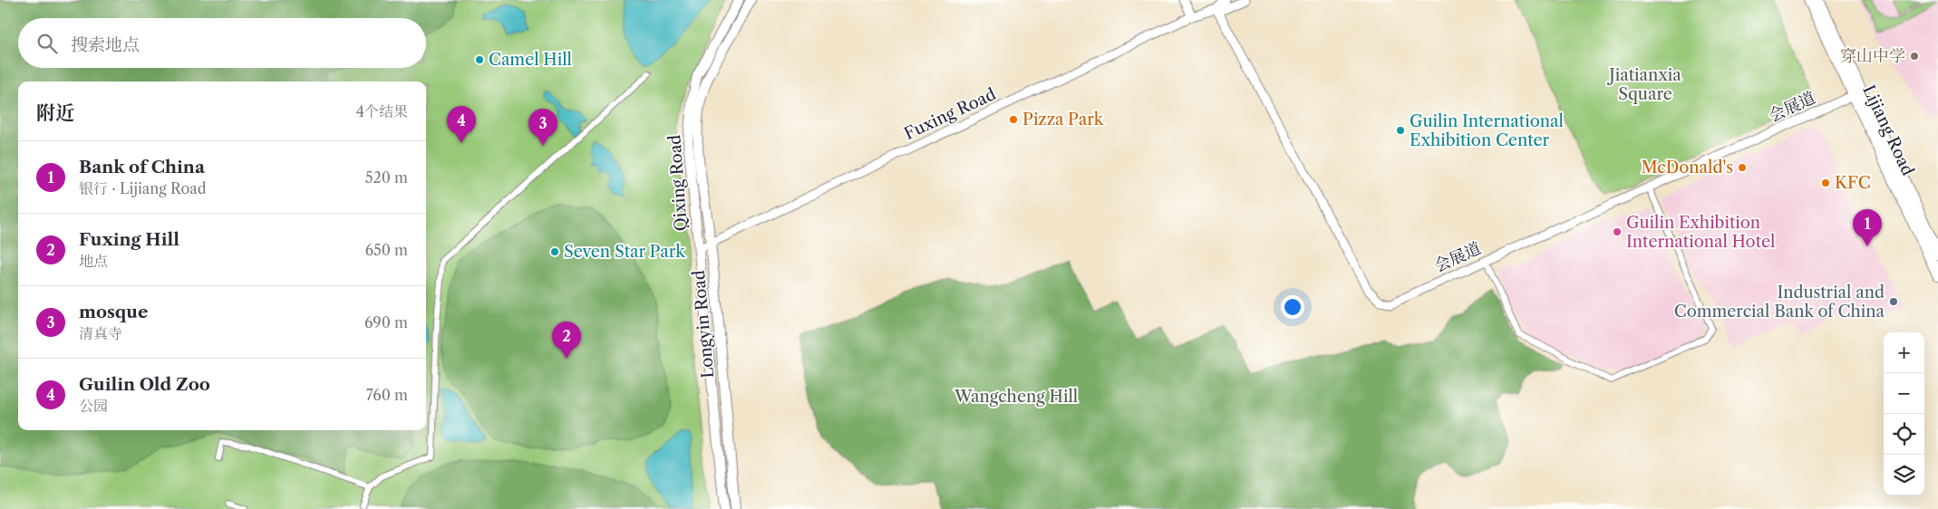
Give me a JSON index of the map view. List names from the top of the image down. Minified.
{"streets":{"highway":["Lijiang Road"],"main road":["Qixing Road","Longyin Road"],"street":["会展道","Fuxing Road"]},"crossings":[["会展道","Fuxing Road"],["会展道","Lijiang Road"],["Fuxing Road","Qixing Road"],["Fuxing Road","Longyin Road"]],"parks":["Jiatianxia Square","Wangcheng Hill"],"places":["穿山中学","Camel Hill","Pizza Park","Guilin International Exhibition Center","McDonald's","KFC","Guilin Exhibition International Hotel","Seven Star Park","Industrial and Commercial Bank of China"],"page":{"search":"搜索地点","heading":["附近","4个结果"],"pins":["4","3","1","2"],"list":[{"mark":"1","name":"Bank of China","note":"银行 · Lijiang Road","value":"520 m"},{"mark":"2","name":"Fuxing Hill","note":"地点","value":"650 m"},{"mark":"3","name":"mosque","note":"清真寺","value":"690 m"},{"mark":"4","name":"Guilin Old Zoo","note":"公园","value":"760 m"}],"map_buttons":["+","−"]}}
